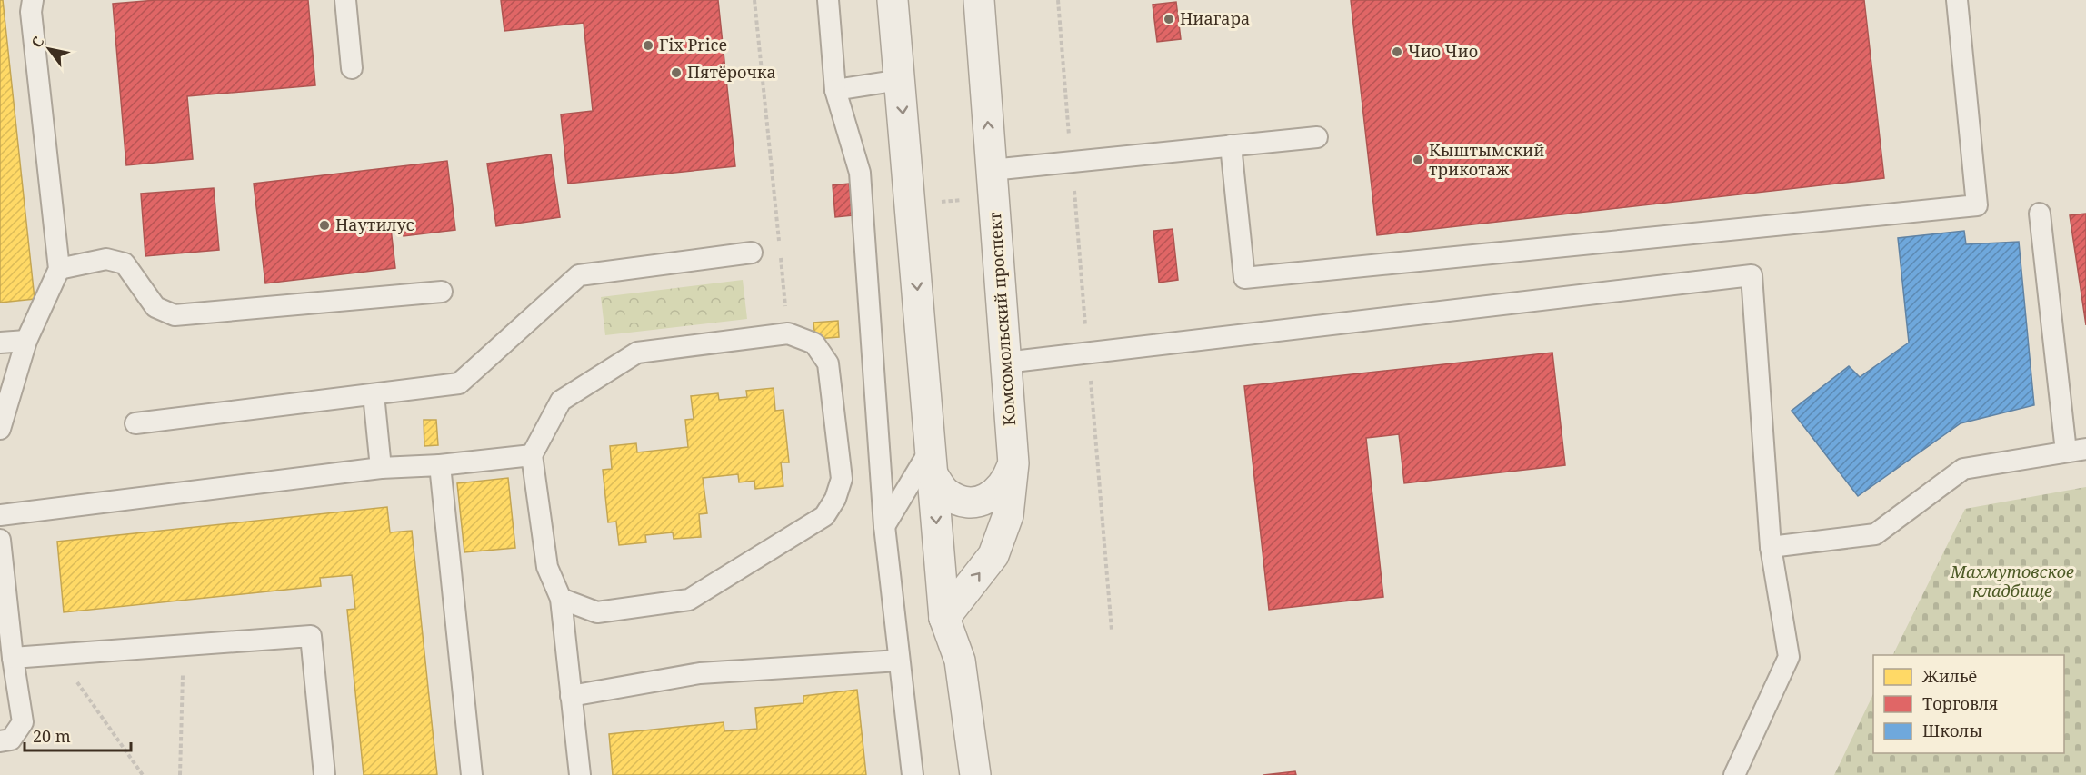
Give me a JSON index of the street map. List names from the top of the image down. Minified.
{"streets":{"street":["Комсомольский проспект"]},"parks":["Махмутовское кладбище"],"places":["Ниагара","Fix Price","Чио Чио","Пятёрочка","Кыштымский трикотаж","Наутилус"],"legend":["Жильё","Торговля","Школы"],"scale_bar":"20 m","north":"top left"}
